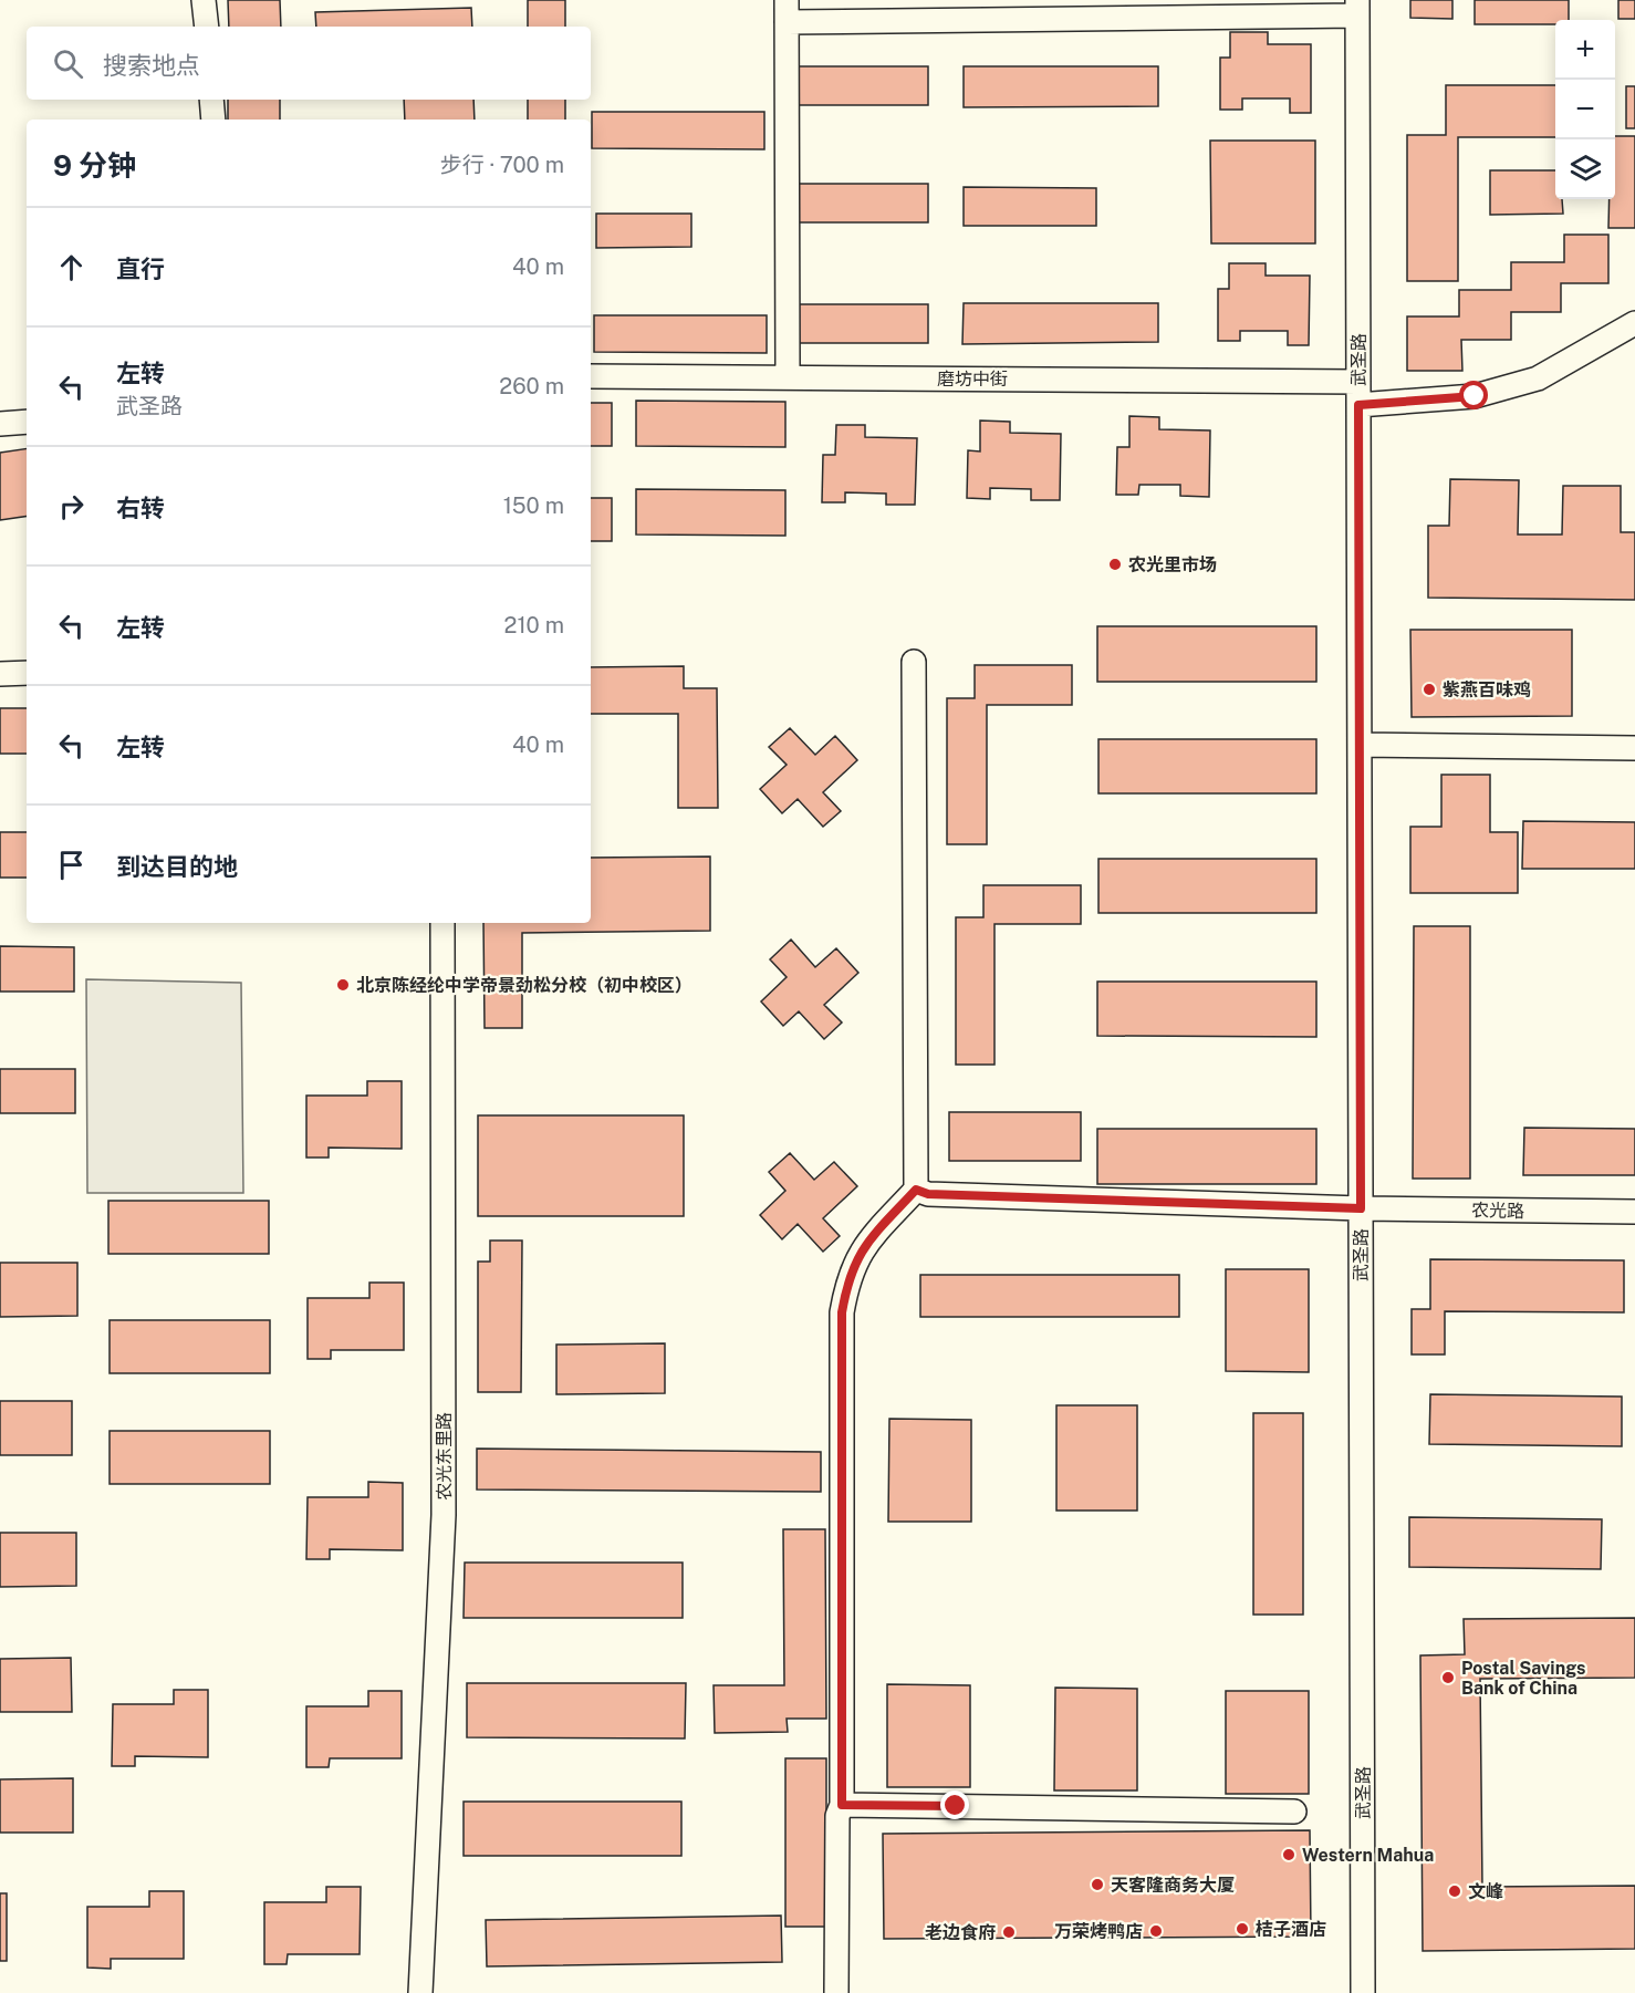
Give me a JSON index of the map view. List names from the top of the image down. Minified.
{"streets":{"street":["武圣路","磨坊中街","农光路","农光东里路"]},"crossings":[["武圣路","磨坊中街"],["武圣路","农光路"]],"places":["农光里市场","紫燕百味鸡","北京陈经纶中学帝景劲松分校（初中校区）","Postal Savings Bank of China","Western Mahua","天客隆商务大厦","文峰","桔子酒店","万荣烤鸭店","老边食府"],"page":{"map_buttons":["+","−"],"search":"搜索地点","heading":["9 分钟","步行 · 700 m"],"list":[["直行","40 m"],["左转","武圣路","260 m"],["右转","150 m"],["左转","210 m"],["左转","40 m"],"到达目的地"]}}
